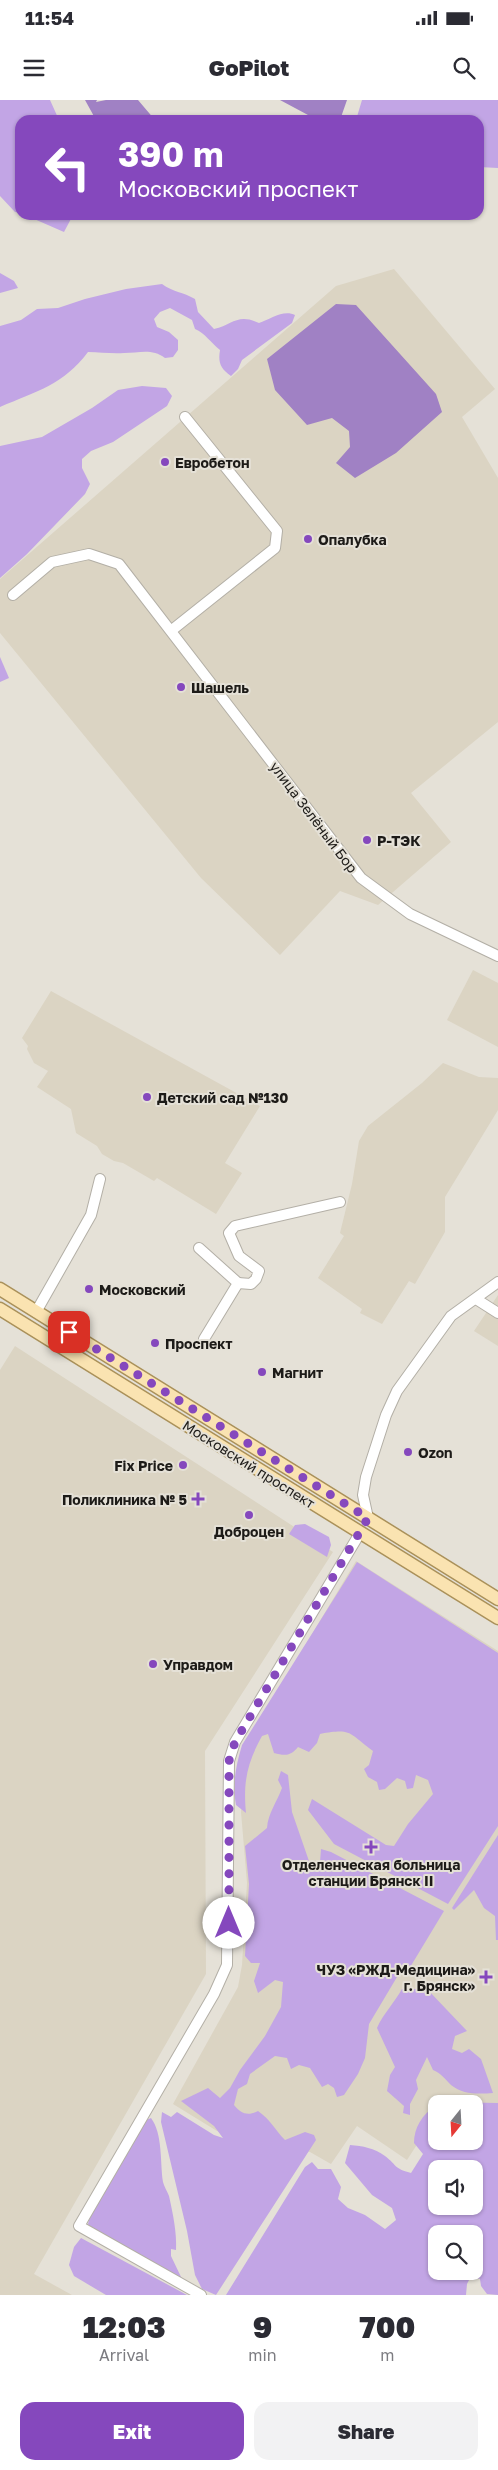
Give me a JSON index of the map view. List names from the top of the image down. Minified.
{"streets":{"main road":["Московский проспект"],"street":["улица Зелёный Бор"]},"places":{"other":["Евробетон","Опалубка","Шашель","Р-ТЭК","Детский сад №130","Московский","Проспект","Магнит","Ozon","Fix Price","Доброцен","Управдом"],"health":["Поликлиника № 5","Отделенческая больница станции Брянск II","ЧУЗ «РЖД-Медицина» г. Брянск»"]},"north":"bottom","page":{"status":"11:54","header":"GoPilot","turn":["390 m","Московский проспект"],"eta":["12:03","Arrival","9","min","700","m"],"buttons":["Exit","Share"]}}
